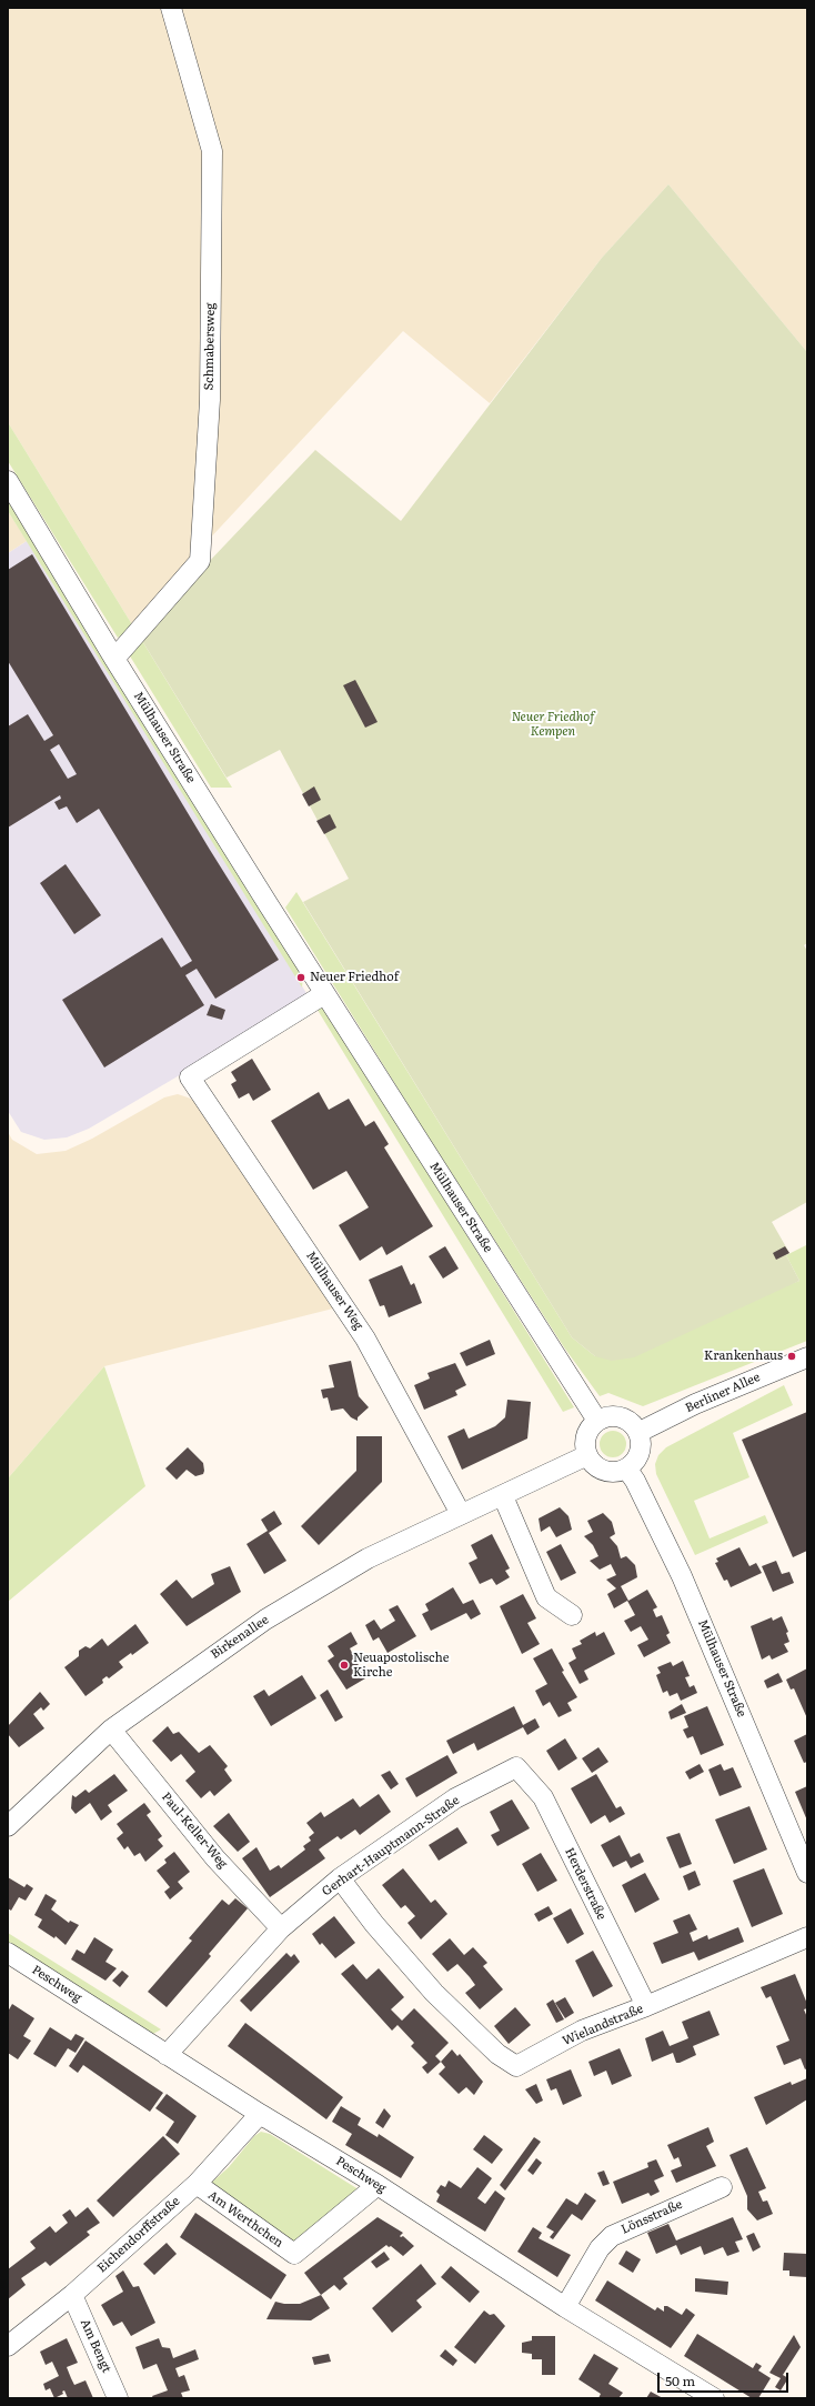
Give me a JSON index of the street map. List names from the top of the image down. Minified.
{"streets":{"street":["Schmabersweg","Mülhauser Straße","Mülhauser Weg","Berliner Allee","Birkenallee","Paul-Keller-Weg","Gerhart-Hauptmann-Straße","Herderstraße","Peschweg","Wielandstraße","Lönsstraße","Am Werthchen","Eichendorffstraße","Am Bengt"]},"crossings":[["Schmabersweg","Mülhauser Straße"],["Mülhauser Straße","Mülhauser Weg"],["Mülhauser Straße","Berliner Allee"],["Mülhauser Straße","Birkenallee"],["Mülhauser Weg","Birkenallee"],["Berliner Allee","Birkenallee"],["Birkenallee","Paul-Keller-Weg"],["Paul-Keller-Weg","Gerhart-Hauptmann-Straße"],["Gerhart-Hauptmann-Straße","Herderstraße"],["Gerhart-Hauptmann-Straße","Peschweg"],["Gerhart-Hauptmann-Straße","Wielandstraße"],["Herderstraße","Wielandstraße"],["Peschweg","Lönsstraße"],["Peschweg","Am Werthchen"],["Peschweg","Eichendorffstraße"],["Am Werthchen","Eichendorffstraße"],["Eichendorffstraße","Am Bengt"]],"parks":["Neuer Friedhof Kempen"],"places":["Neuer Friedhof","Krankenhaus","Neuapostolische Kirche"],"scale_bar":"50 m"}
